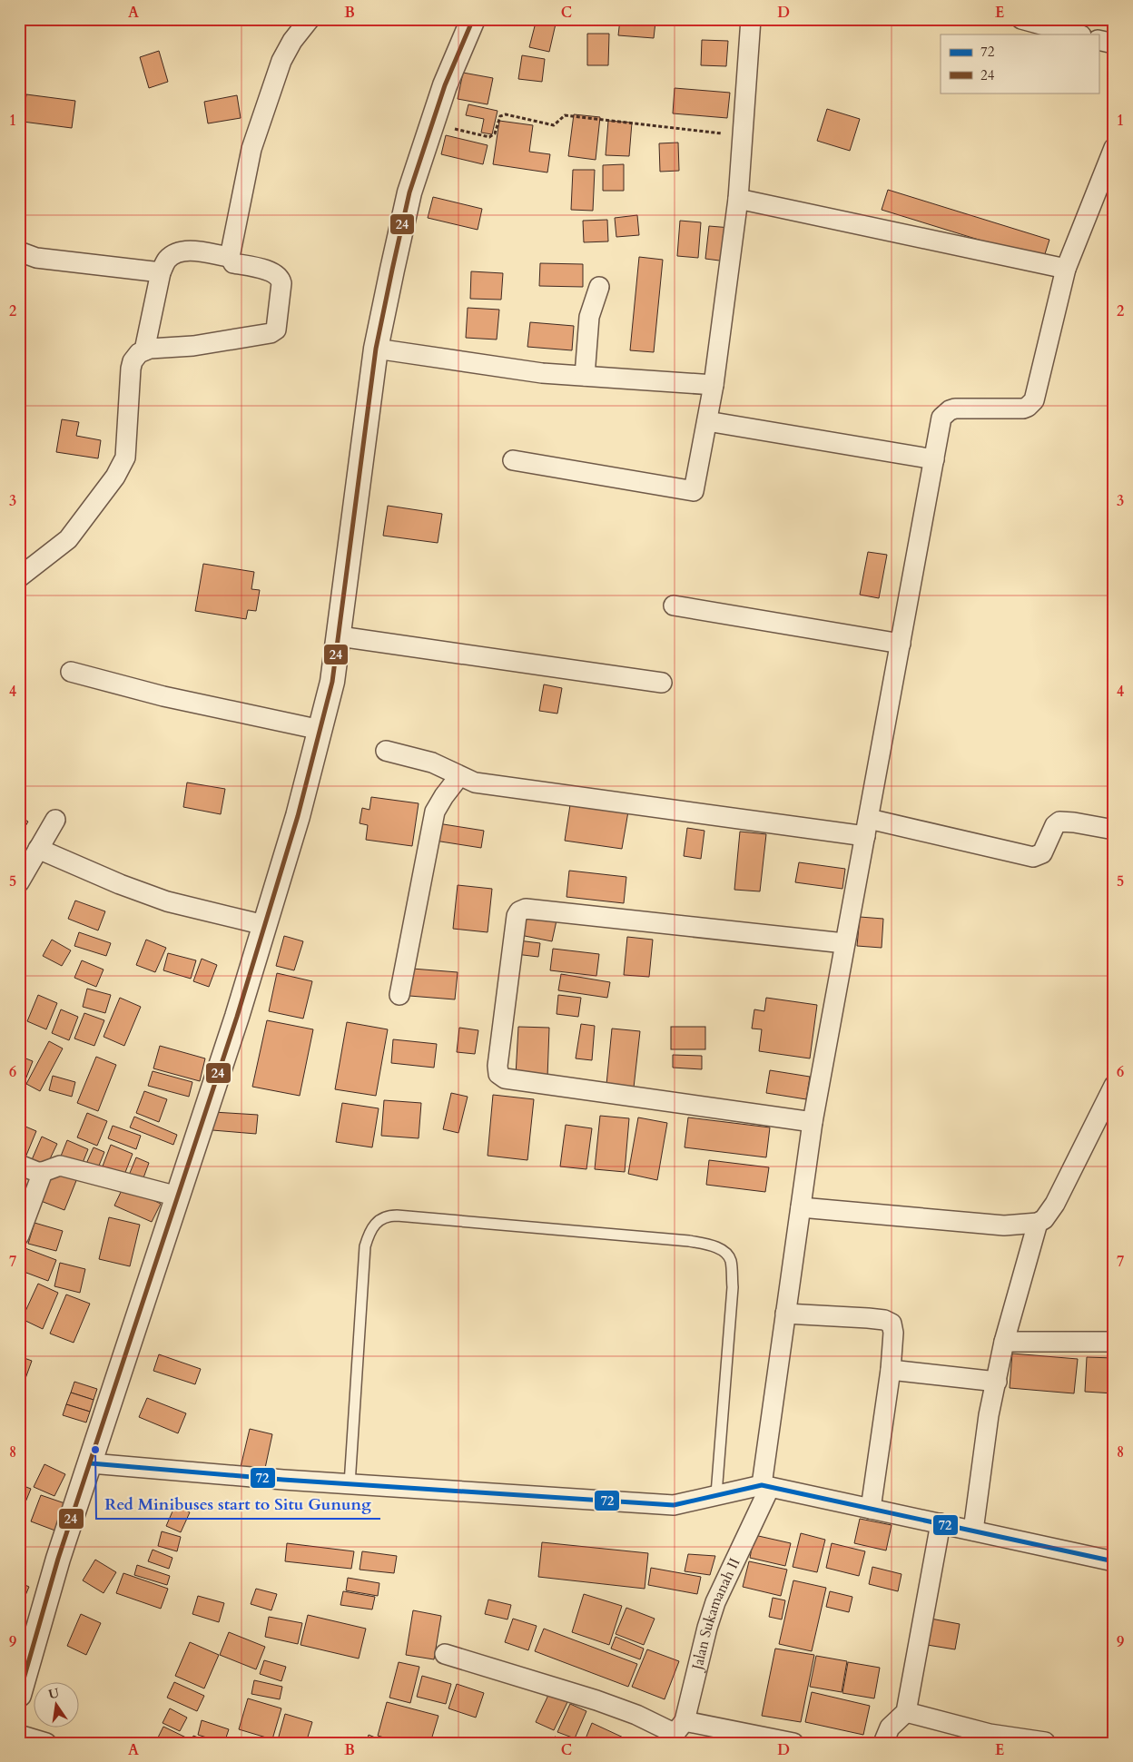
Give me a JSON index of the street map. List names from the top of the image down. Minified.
{"streets":{"street":["Jalan Sukamanah II"]},"places":["Red Minibuses start to Situ Gunung"],"lines":["transit line 24","transit line 72"],"legend":["72","24"],"north":"top","grid":{"columns":["A","B","C","D","E"],"rows":["1","2","3","4","5","6","7","8","9"]}}
